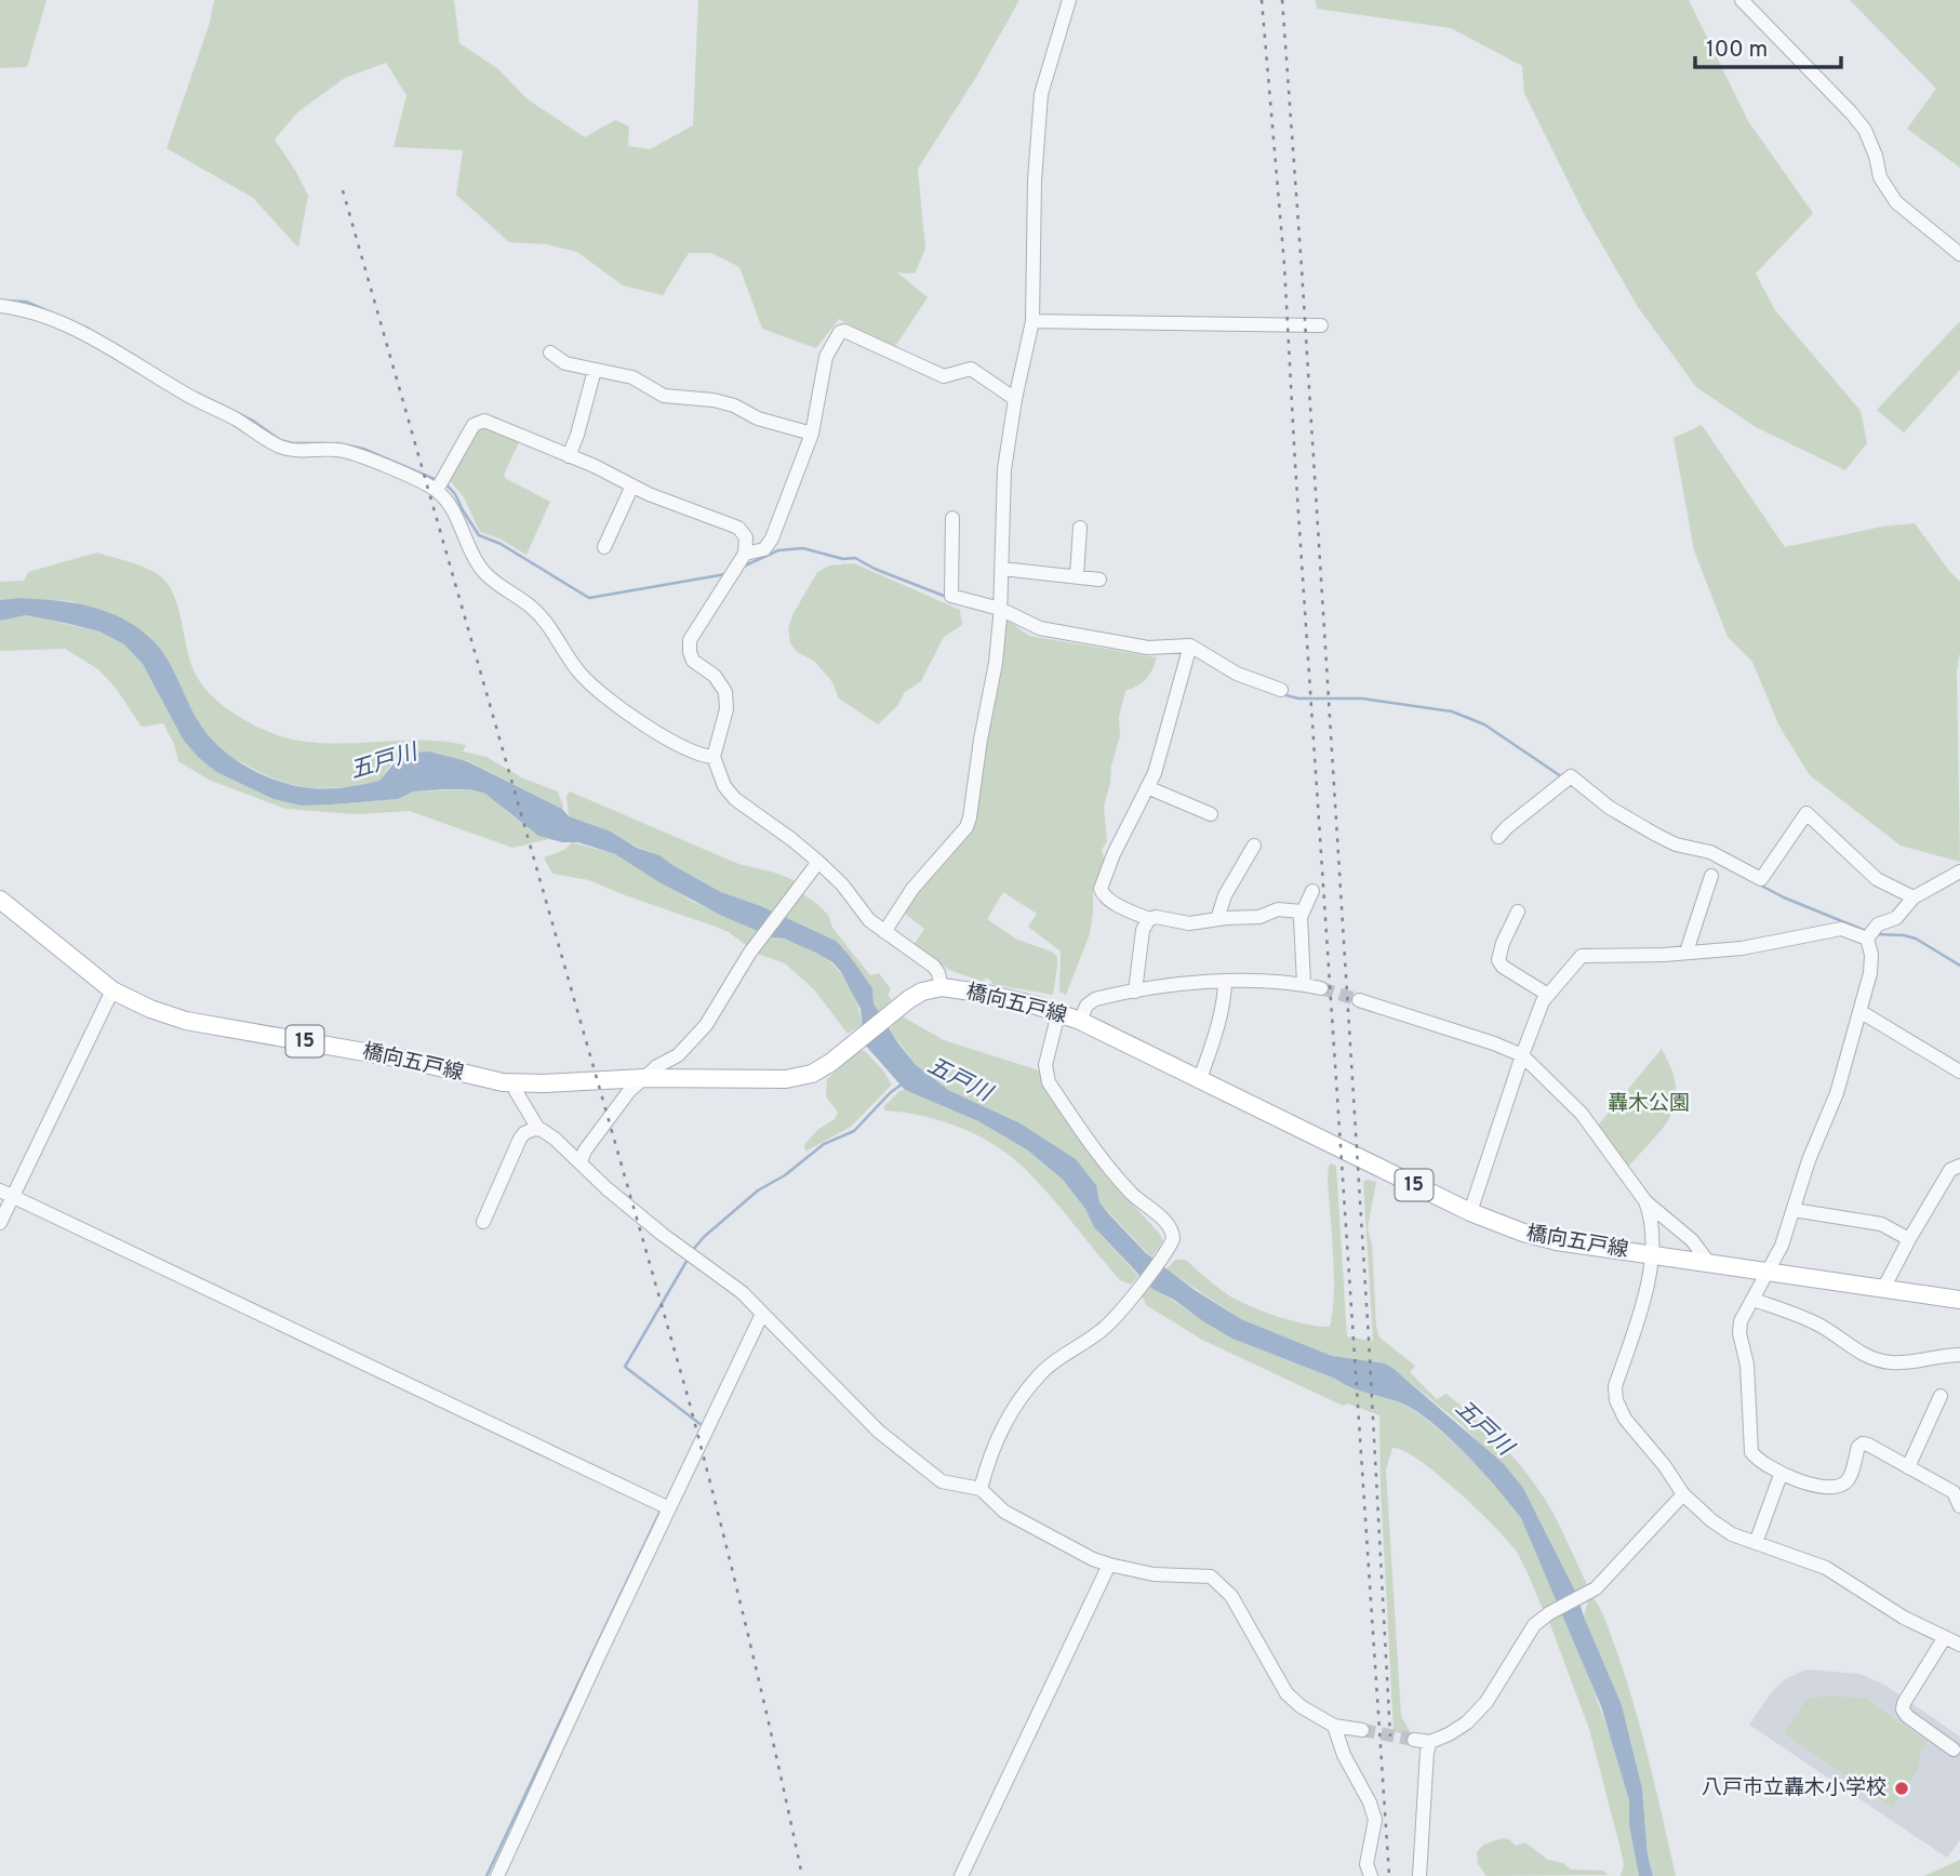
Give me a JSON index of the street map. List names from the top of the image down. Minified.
{"streets":{"main road":["橋向五戸線","15"]},"water":["五戸川"],"parks":["轟木公園"],"places":["八戸市立轟木小学校"],"scale_bar":"100 m"}
